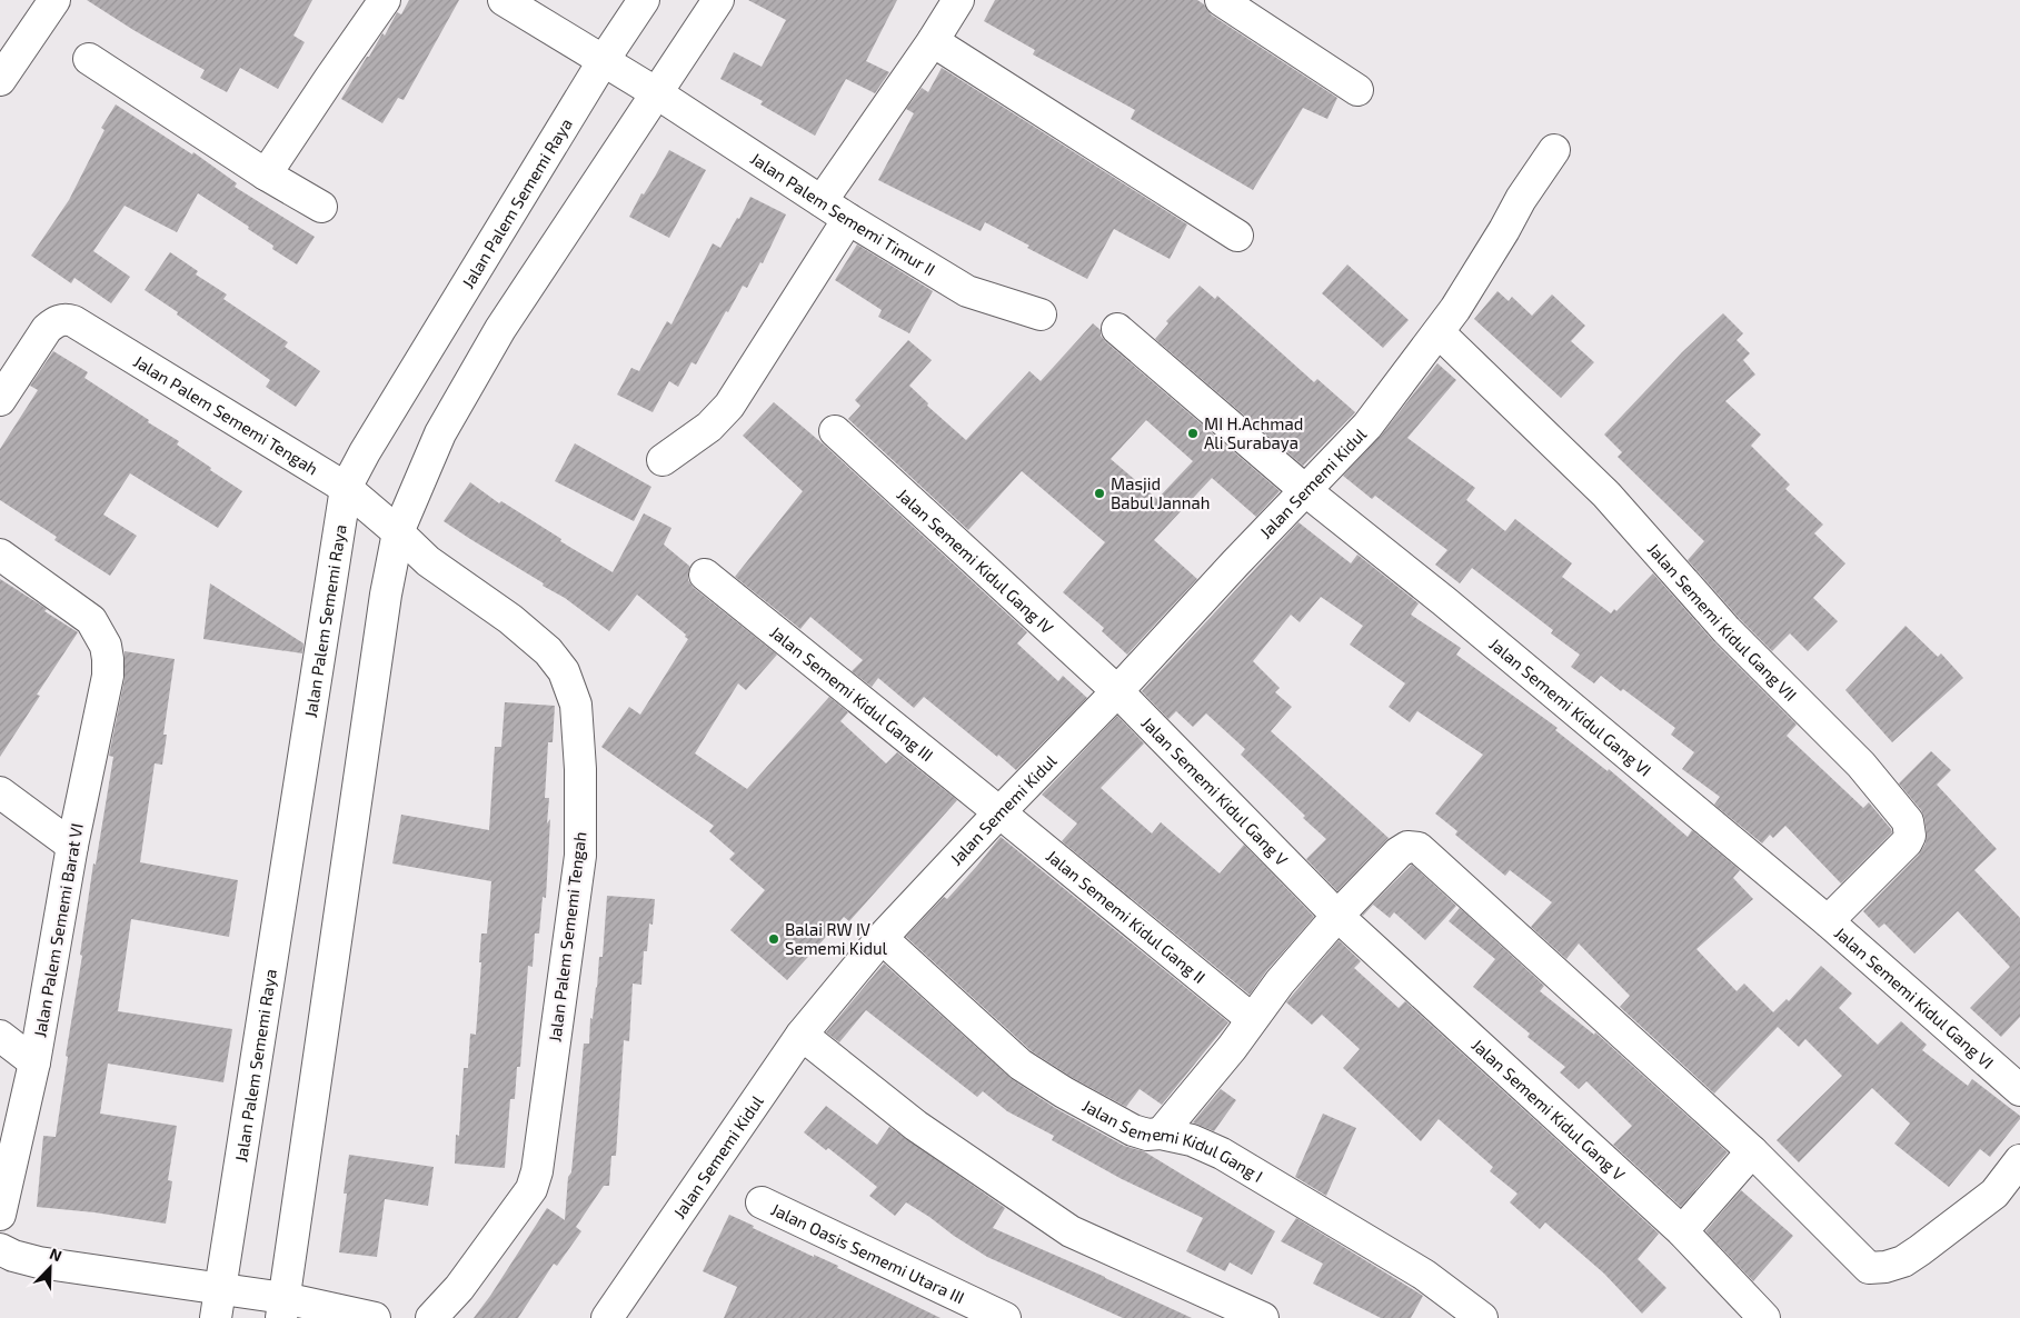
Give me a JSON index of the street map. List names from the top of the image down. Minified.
{"streets":{"street":["Jalan Palem Sememi Raya","Jalan Palem Sememi Timur II","Jalan Palem Sememi Tengah","Jalan Sememi Kidul","Jalan Sememi Kidul Gang IV","Jalan Sememi Kidul Gang VII","Jalan Sememi Kidul Gang III","Jalan Sememi Kidul Gang VI","Jalan Sememi Kidul Gang V","Jalan Sememi Kidul Gang II","Jalan Palem Sememi Barat VI","Jalan Sememi Kidul Gang I","Jalan Oasis Sememi Utara III"]},"crossings":[["Jalan Palem Sememi Raya","Jalan Palem Sememi Timur II"],["Jalan Palem Sememi Raya","Jalan Palem Sememi Tengah"],["Jalan Sememi Kidul","Jalan Sememi Kidul Gang IV"],["Jalan Sememi Kidul","Jalan Sememi Kidul Gang VII"],["Jalan Sememi Kidul","Jalan Sememi Kidul Gang III"],["Jalan Sememi Kidul","Jalan Sememi Kidul Gang VI"],["Jalan Sememi Kidul","Jalan Sememi Kidul Gang V"],["Jalan Sememi Kidul","Jalan Sememi Kidul Gang II"],["Jalan Sememi Kidul","Jalan Sememi Kidul Gang I"],["Jalan Sememi Kidul Gang IV","Jalan Sememi Kidul Gang V"],["Jalan Sememi Kidul Gang VII","Jalan Sememi Kidul Gang VI"],["Jalan Sememi Kidul Gang III","Jalan Sememi Kidul Gang II"]],"places":["MI H.Achmad Ali Surabaya","Masjid Babul Jannah","Balai RW IV Sememi Kidul"],"north":"top right"}
